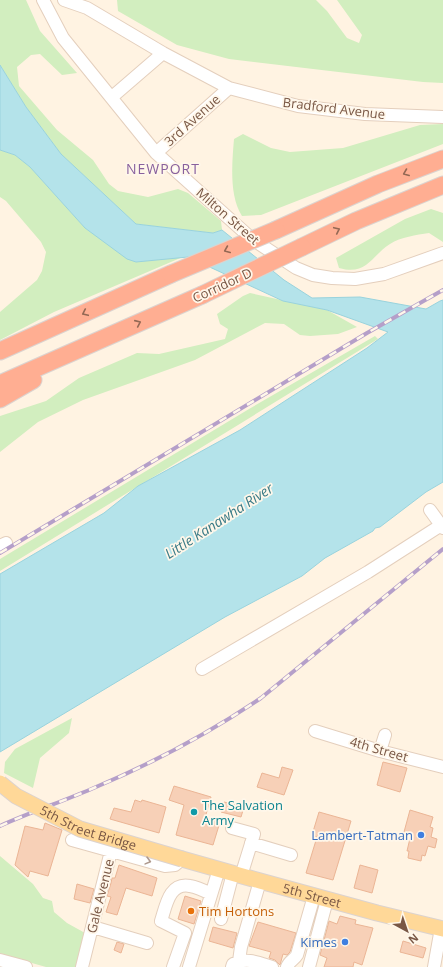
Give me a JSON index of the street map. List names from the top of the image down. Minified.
{"streets":{"highway":["Corridor D"],"main road":["5th Street Bridge","5th Street"],"street":["Bradford Avenue","3rd Avenue","Milton Street","4th Street","Gale Avenue"]},"crossings":[["Bradford Avenue","3rd Avenue"],["3rd Avenue","Milton Street"],["5th Street Bridge","Gale Avenue"],["5th Street Bridge","5th Street"],["Gale Avenue","5th Street"]],"districts":["NEWPORT"],"water":["Little Kanawha River"],"places":["The Salvation Army","Lambert-Tatman","Tim Hortons","Kimes"],"north":"bottom right"}
